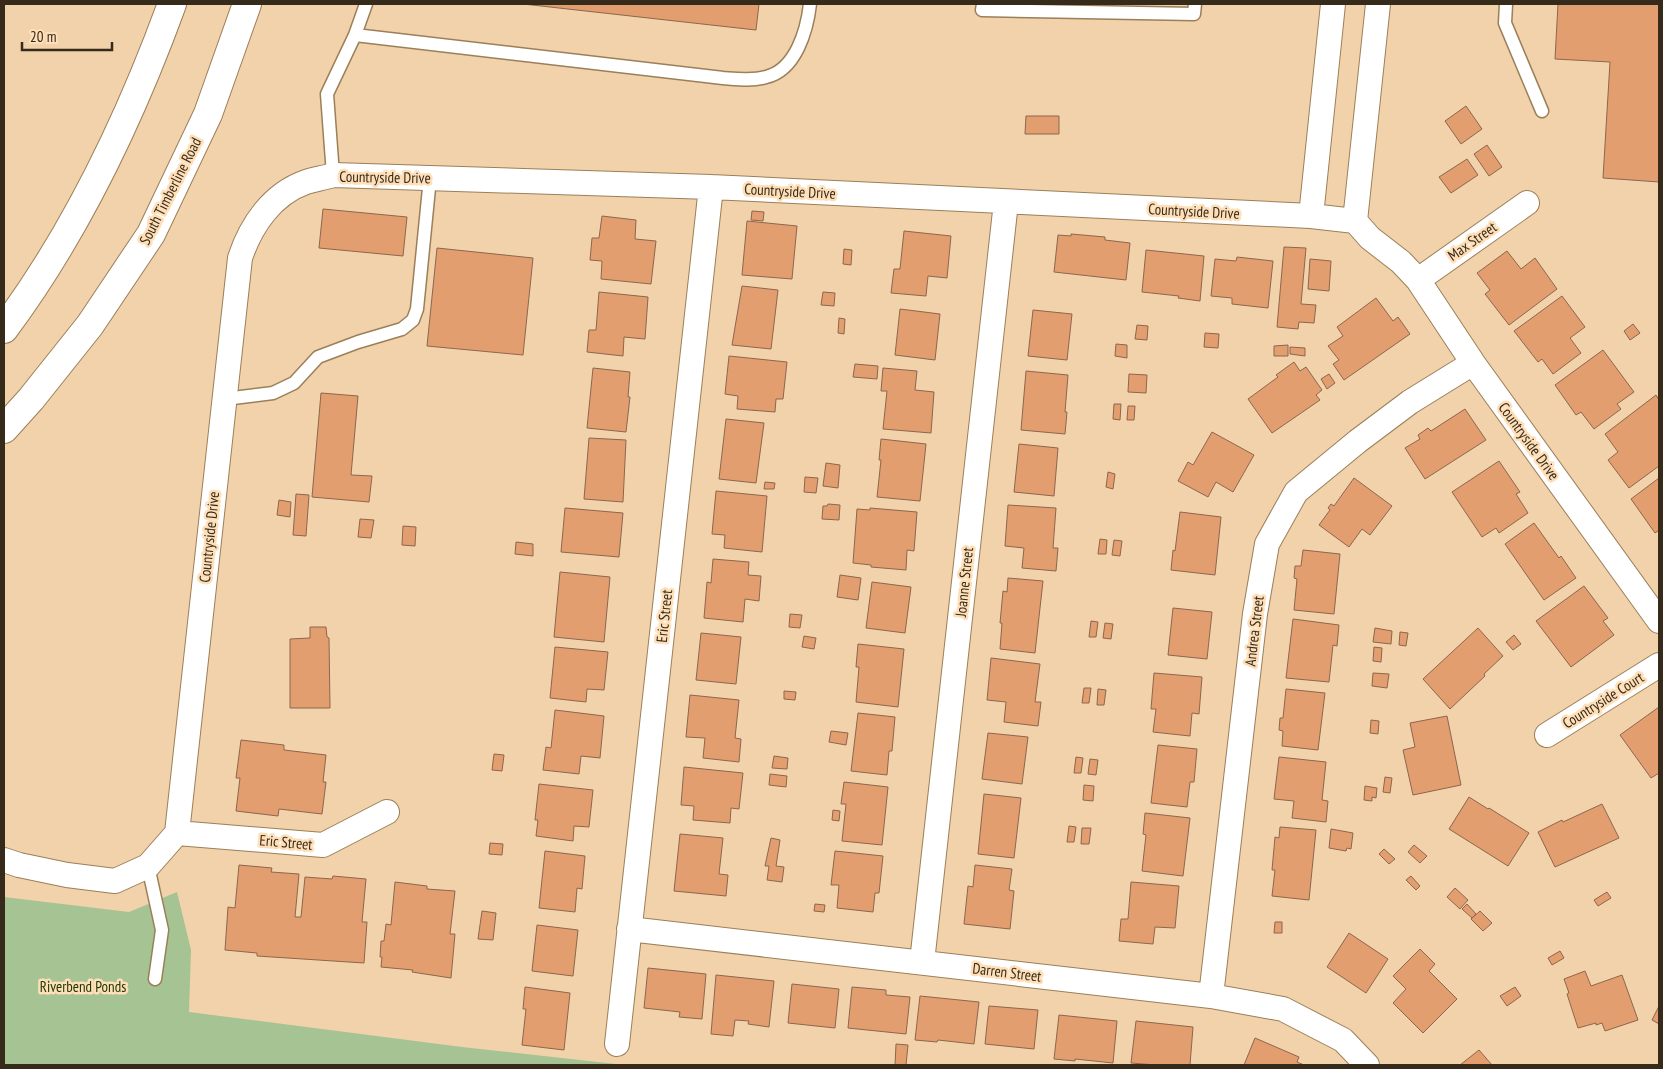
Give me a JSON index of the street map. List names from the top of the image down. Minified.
{"streets":{"main road":["South Timberline Road"],"street":["Countryside Drive","Max Street","Joanne Street","Eric Street","Andrea Street","Countryside Court","Darren Street"]},"crossings":[["Countryside Drive","Max Street"],["Countryside Drive","Joanne Street"],["Countryside Drive","Eric Street"],["Countryside Drive","Andrea Street"],["Joanne Street","Darren Street"],["Eric Street","Darren Street"],["Andrea Street","Darren Street"]],"parks":["Riverbend Ponds"],"scale_bar":"20 m"}
